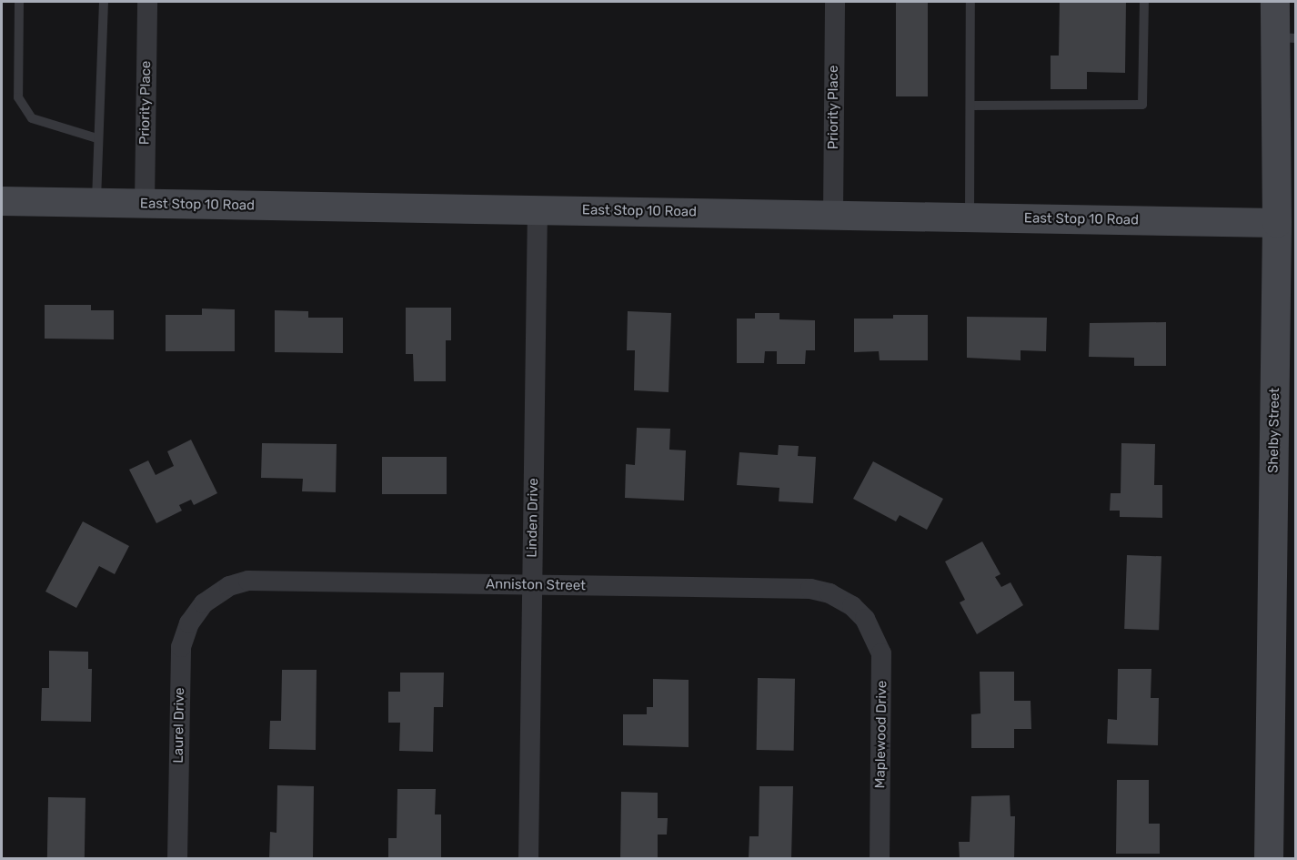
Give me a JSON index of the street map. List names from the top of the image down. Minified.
{"streets":{"street":["Priority Place","East Stop 10 Road","Shelby Street","Linden Drive","Anniston Street","Laurel Drive","Maplewood Drive"]},"crossings":[["Priority Place","East Stop 10 Road"],["East Stop 10 Road","Shelby Street"],["East Stop 10 Road","Linden Drive"],["Linden Drive","Anniston Street"],["Anniston Street","Laurel Drive"],["Anniston Street","Maplewood Drive"]]}
